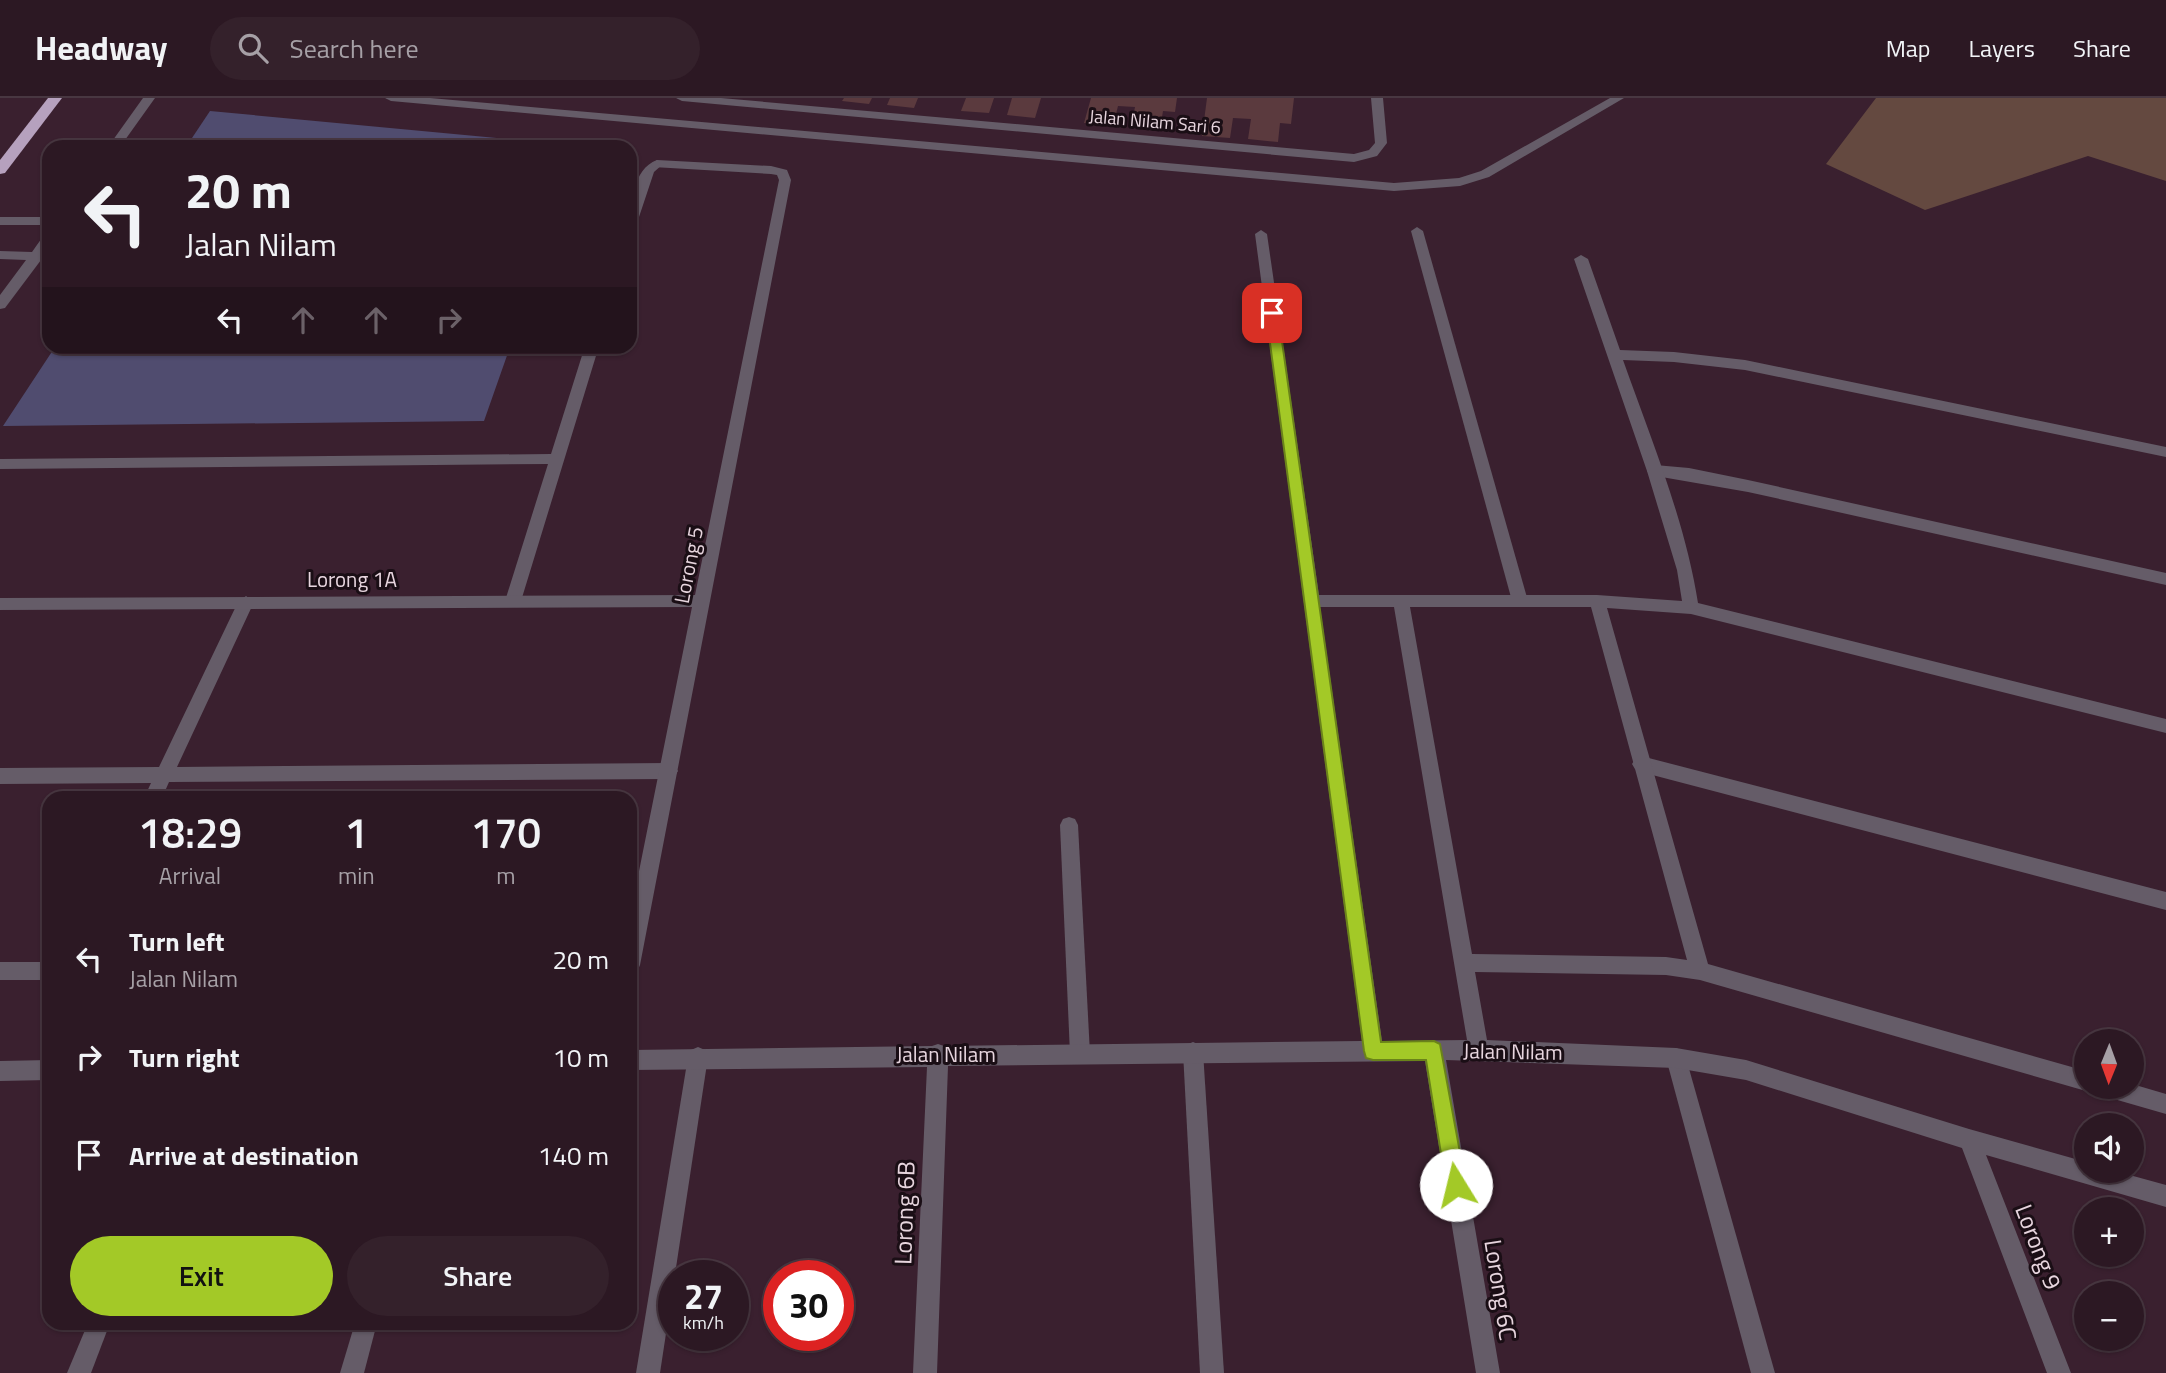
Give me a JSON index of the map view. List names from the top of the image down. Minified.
{"streets":{"street":["Jalan Nilam Sari 6","Lorong 5","Lorong 1A","Jalan Nilam","Lorong 6B","Lorong 9","Lorong 6C"]},"crossings":[["Lorong 5","Lorong 1A"],["Jalan Nilam","Lorong 6B"],["Jalan Nilam","Lorong 9"],["Jalan Nilam","Lorong 6C"]],"north":"bottom","page":{"header":"Headway","search":"Search here","nav":["Map","Layers","Share"],"turn":["20 m","Jalan Nilam"],"eta":["18:29","Arrival","1","min","170","m"],"list":[{"name":"Turn left","note":"Jalan Nilam","value":"20 m"},{"name":"Turn right","value":"10 m"},{"name":"Arrive at destination","value":"140 m"}],"map_buttons":["+","−"],"buttons":["Exit","Share"],"speed":"27 km/h","limit":"30"}}
